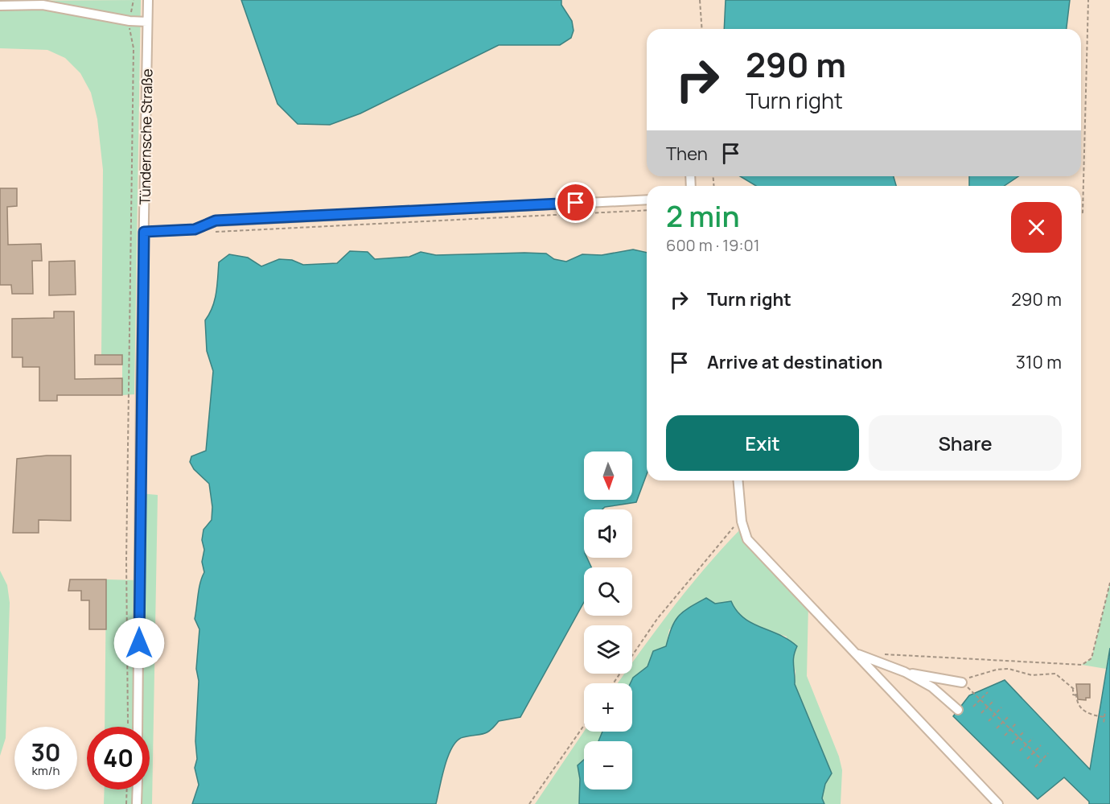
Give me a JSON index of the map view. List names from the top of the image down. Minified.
{"streets":{"street":["Tündernsche Straße"]},"north":"bottom","page":{"turn":["290 m","Turn right"],"then":"Then","heading":["2 min","600 m · 19:01"],"list":[{"name":"Turn right","value":"290 m"},{"name":"Arrive at destination","value":"310 m"}],"buttons":["Exit","Share"],"map_buttons":["+","−"],"speed":"30 km/h","limit":"40"}}
